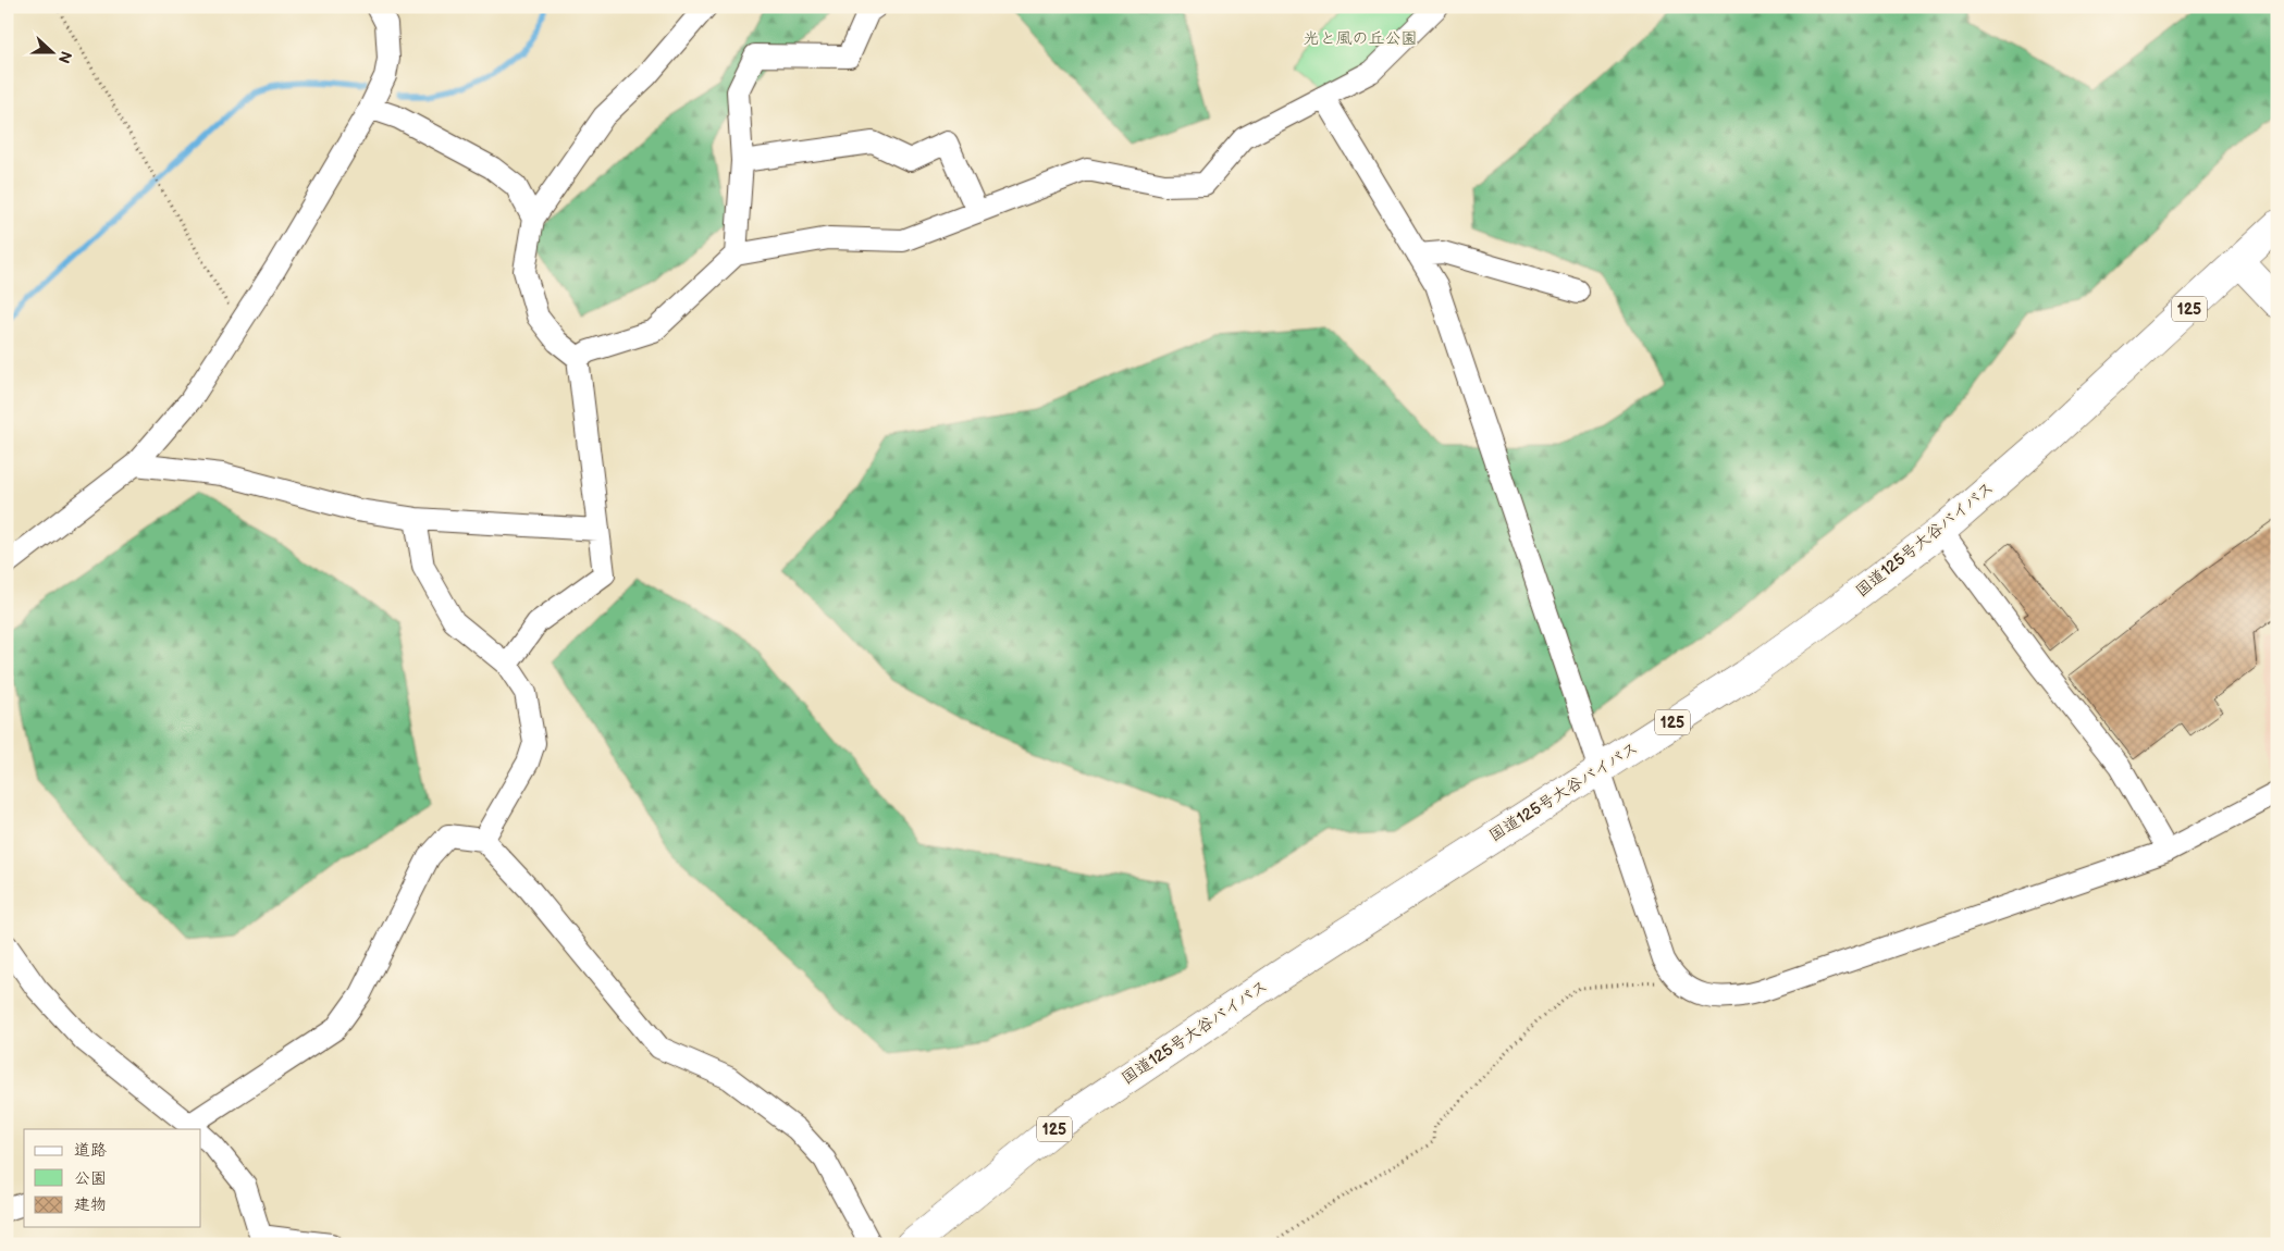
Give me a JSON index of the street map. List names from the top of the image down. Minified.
{"streets":{"highway":["125","国道125号大谷バイパス"]},"crossings":[["125","国道125号大谷バイパス"]],"parks":["光と風の丘公園"],"legend":["道路","公園","建物"],"north":"right"}
